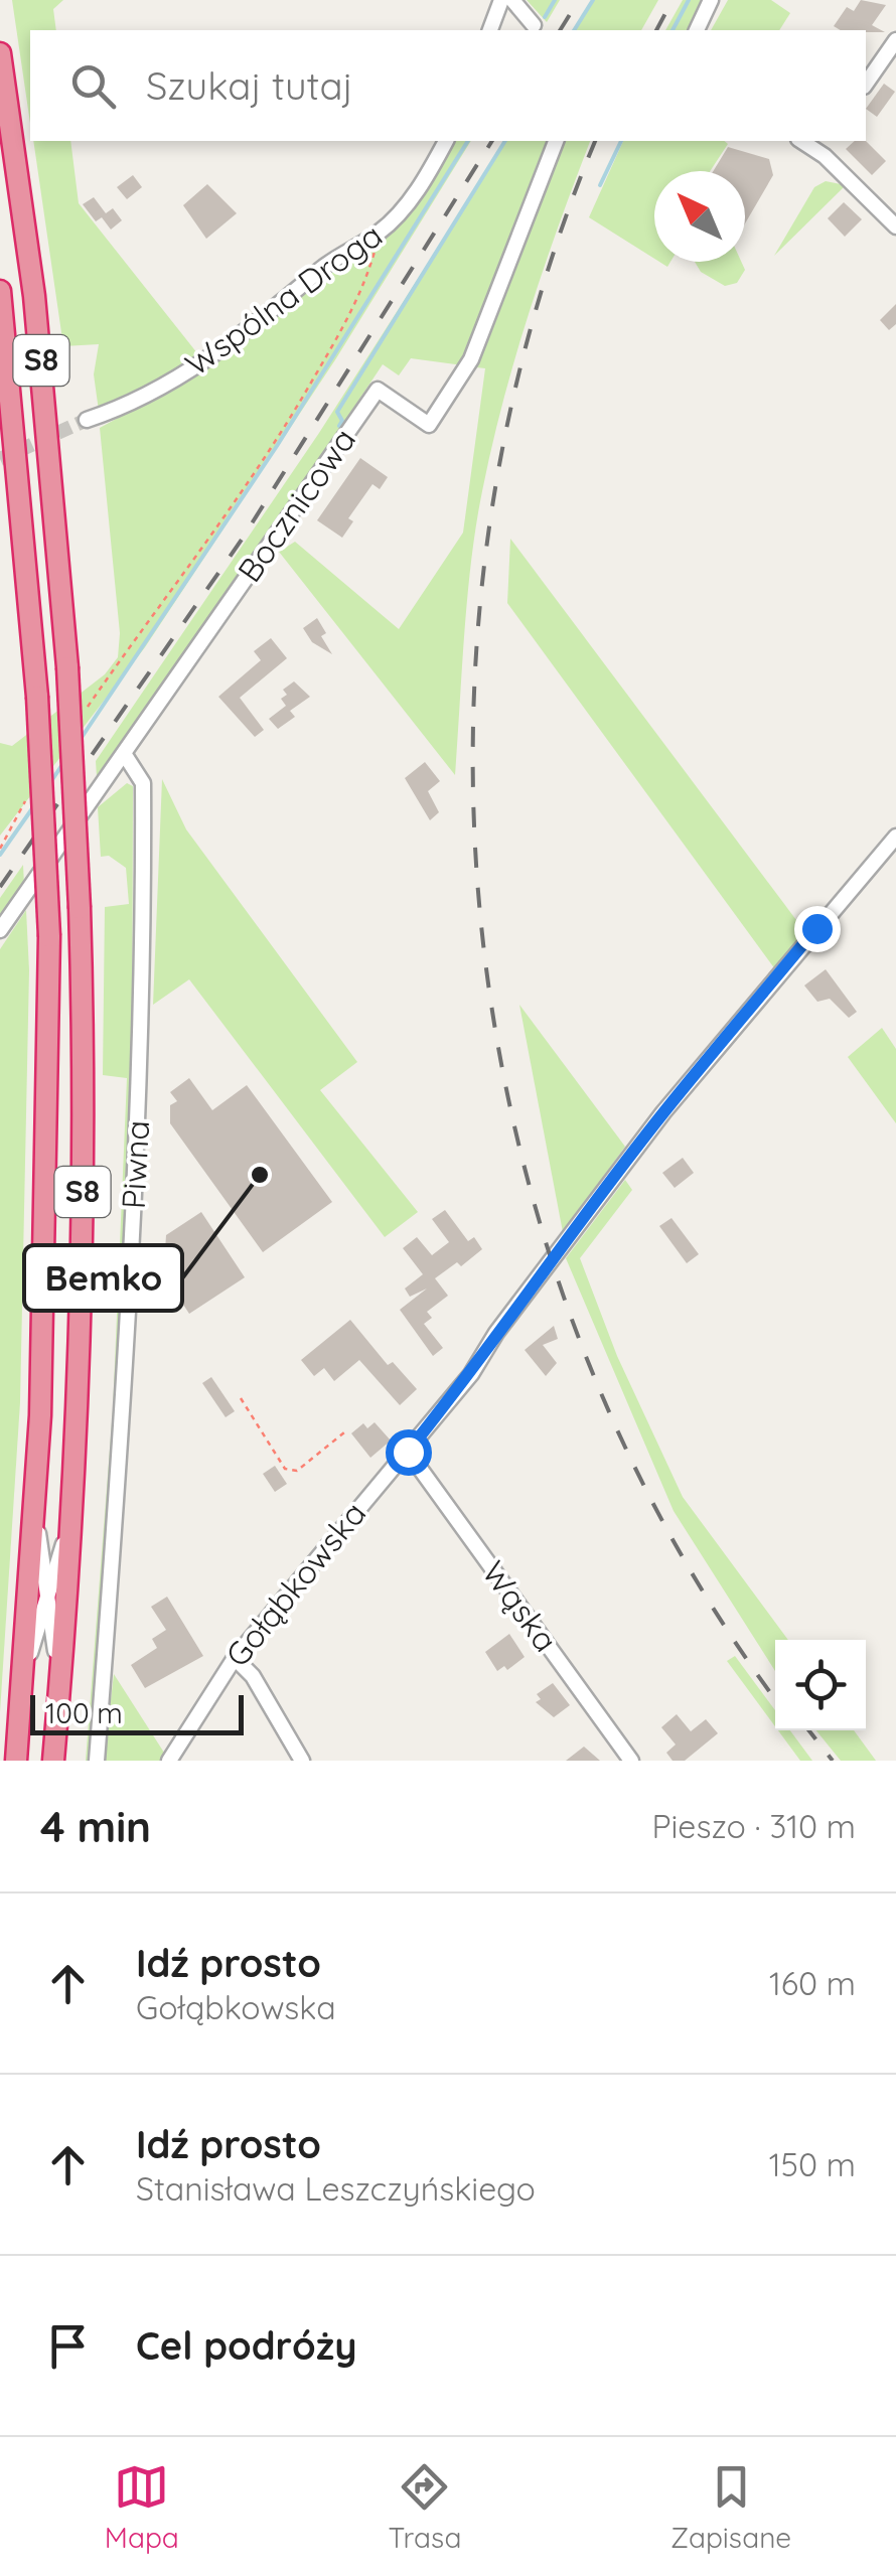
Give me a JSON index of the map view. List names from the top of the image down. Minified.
{"streets":{"highway":["S8"],"street":["Wspólna Droga","Bocznicowa","Piwna","Gołąbkowska","Wąska"]},"crossings":[["Bocznicowa","Piwna"],["Gołąbkowska","Wąska"]],"places":["Bemko"],"scale_bar":"100 m","north":"top left","page":{"search":"Szukaj tutaj","scale":"100 m","heading":["4 min","Pieszo · 310 m"],"list":[["Idź prosto","Gołąbkowska","160 m"],["Idź prosto","Stanisława Leszczyńskiego","150 m"],"Cel podróży"],"nav":["Mapa","Trasa","Zapisane"]}}
